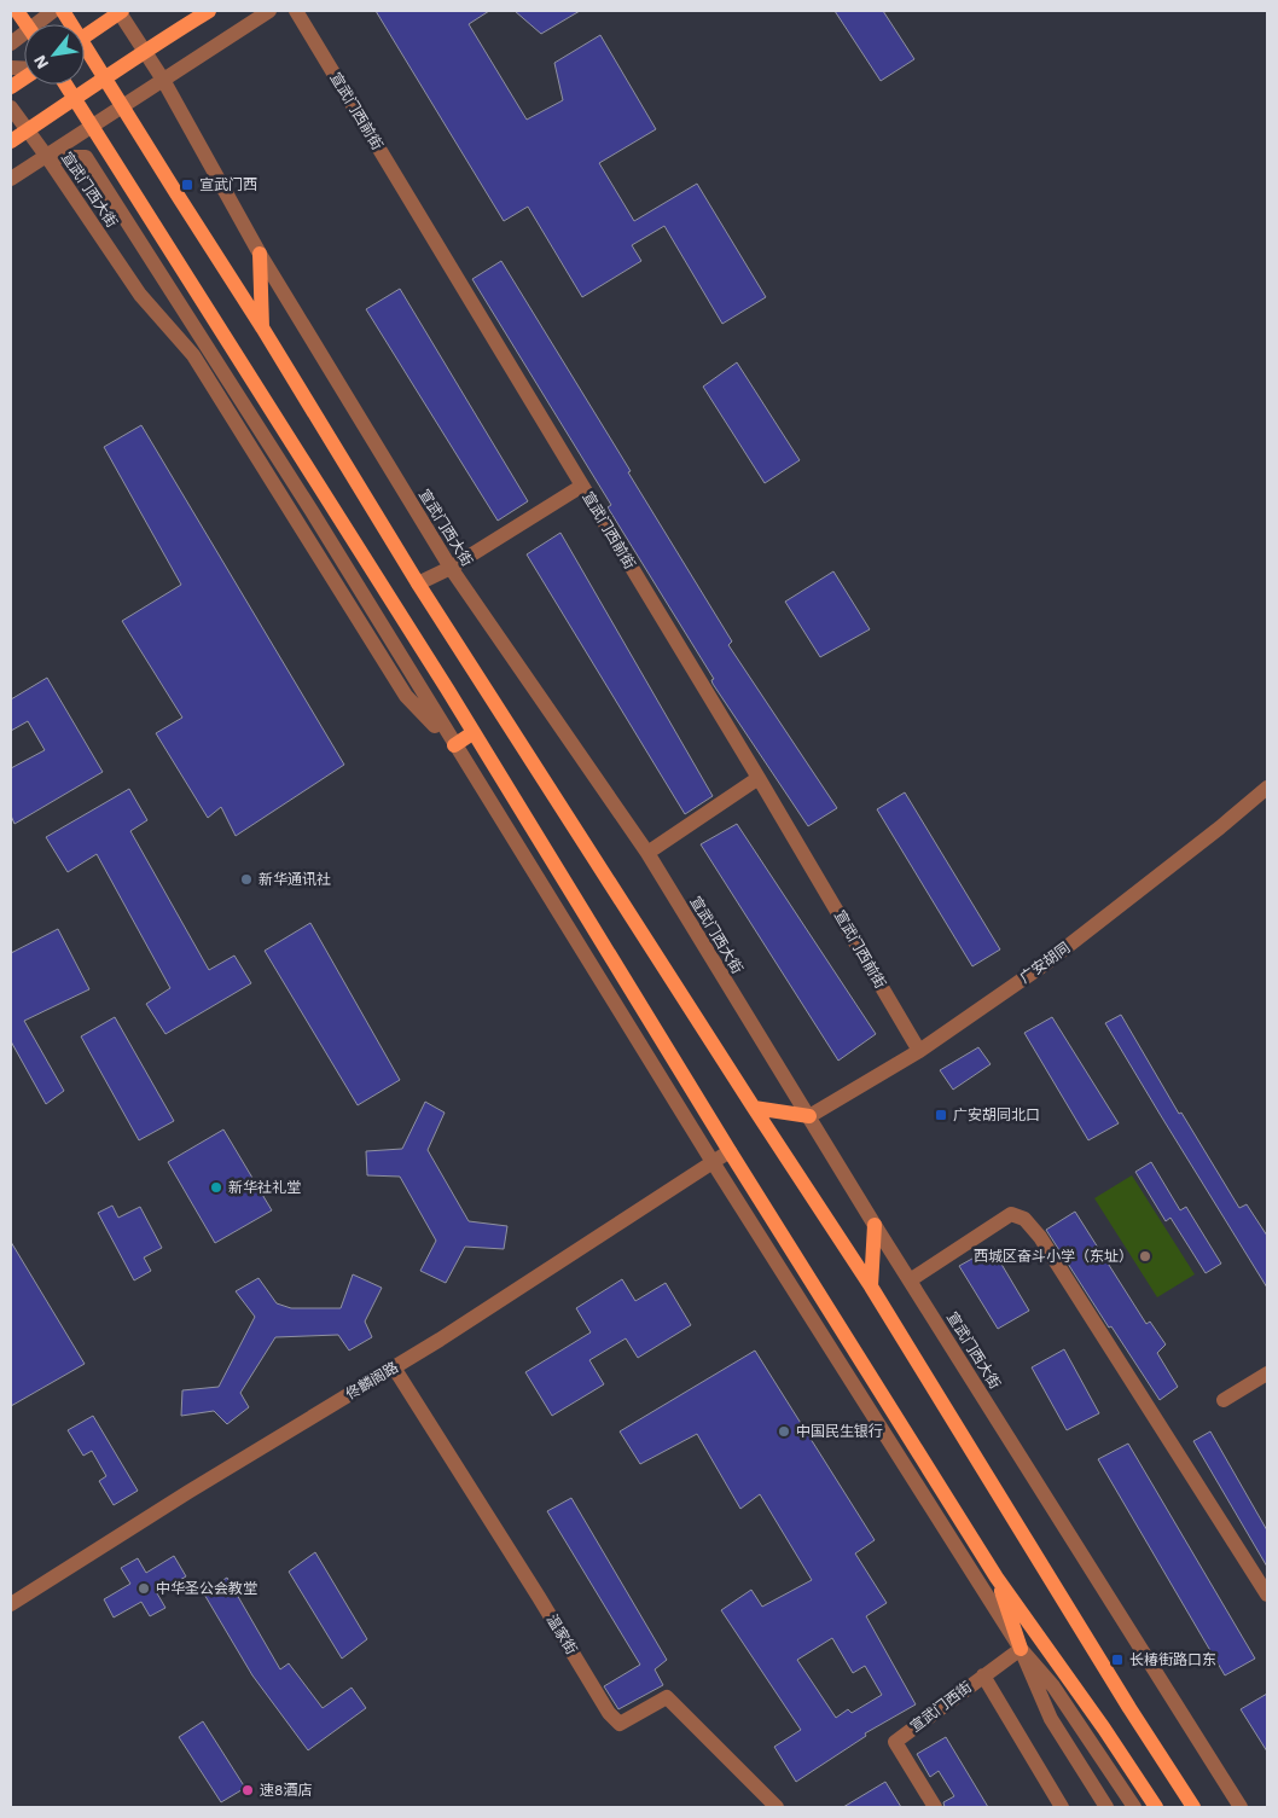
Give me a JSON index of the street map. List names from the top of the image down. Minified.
{"streets":{"street":["宣武门西前街","宣武门西大街","广安胡同","佟麟阁路","温家街","宣武门西街"]},"crossings":[["宣武门西前街","广安胡同"],["宣武门西大街","广安胡同"],["宣武门西大街","佟麟阁路"],["宣武门西大街","宣武门西街"],["佟麟阁路","温家街"]],"places":{"transit":["宣武门西","广安胡同北口","长椿街路口东"],"other":["新华通讯社","新华社礼堂","西城区奋斗小学（东址）","中国民生银行","中华圣公会教堂","速8酒店"]},"north":"bottom left"}
